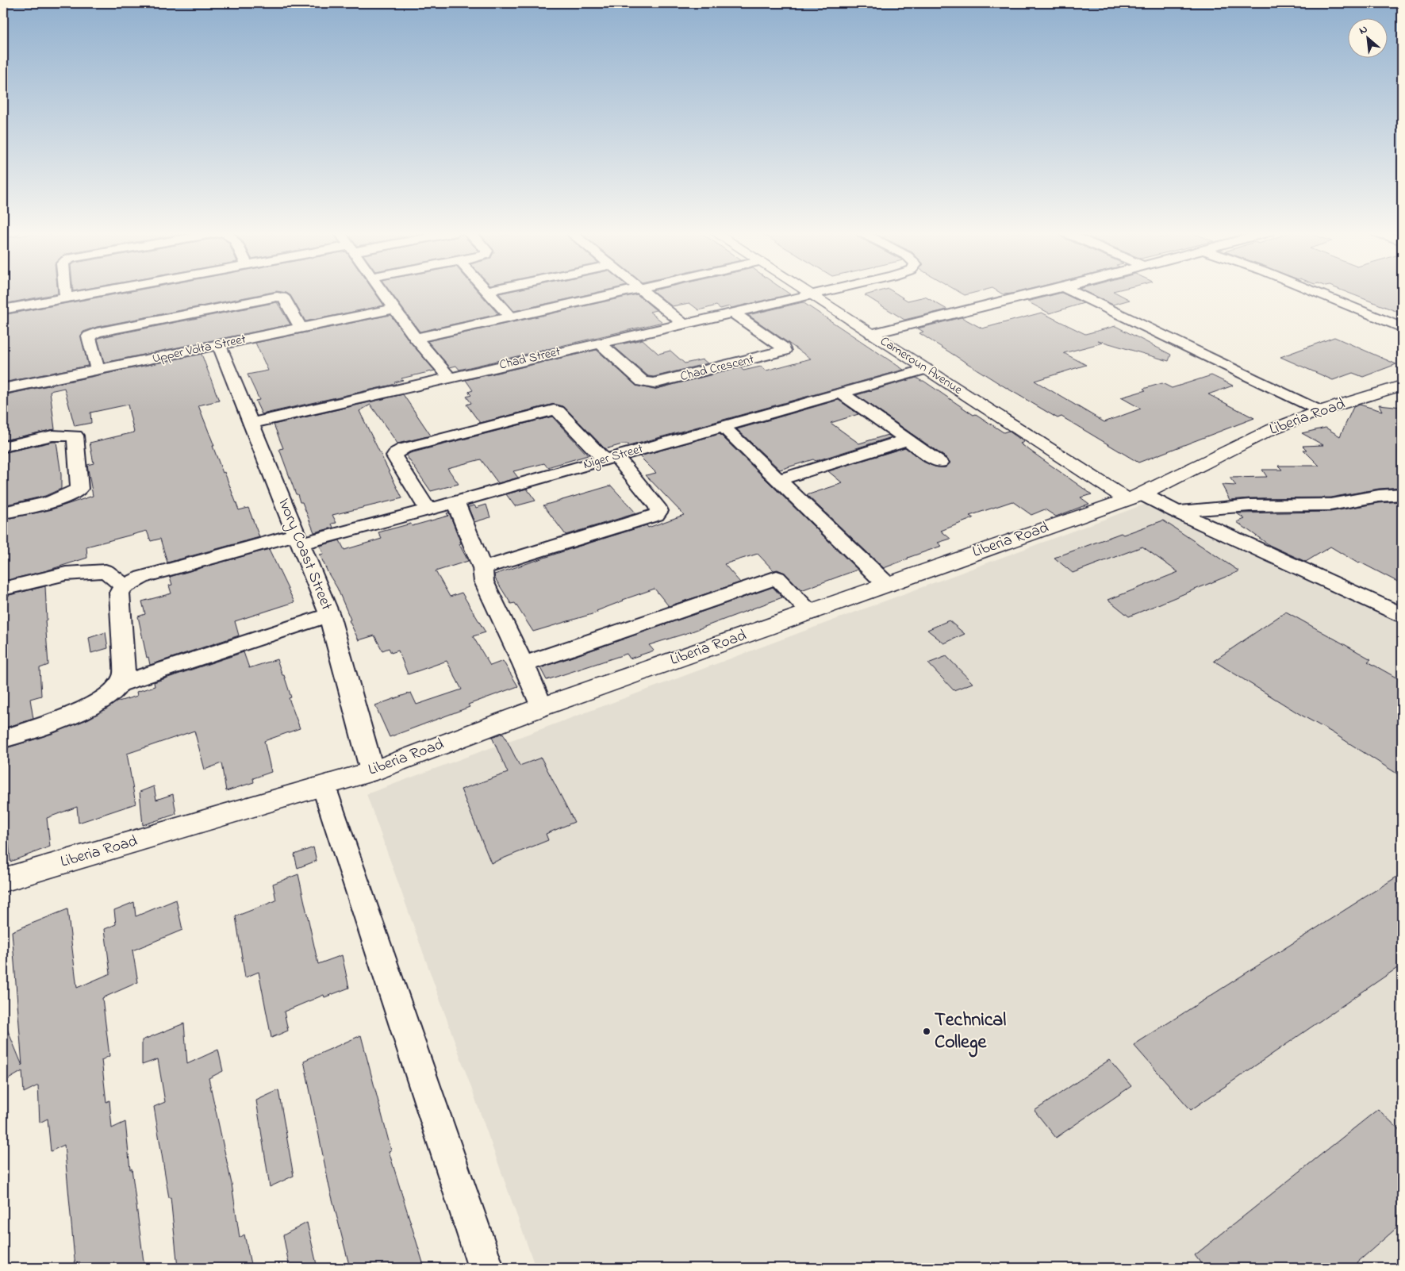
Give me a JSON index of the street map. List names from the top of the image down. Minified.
{"streets":{"street":["Upper Volta Street","Chad Street","Cameroun Avenue","Chad Crescent","Liberia Road","Niger Street","Ivory Coast Street"]},"crossings":[["Upper Volta Street","Ivory Coast Street"],["Chad Street","Cameroun Avenue"],["Chad Street","Chad Crescent"],["Chad Street","Ivory Coast Street"],["Cameroun Avenue","Liberia Road"],["Cameroun Avenue","Niger Street"],["Liberia Road","Ivory Coast Street"],["Niger Street","Ivory Coast Street"]],"places":["Technical College"],"north":"top left"}
